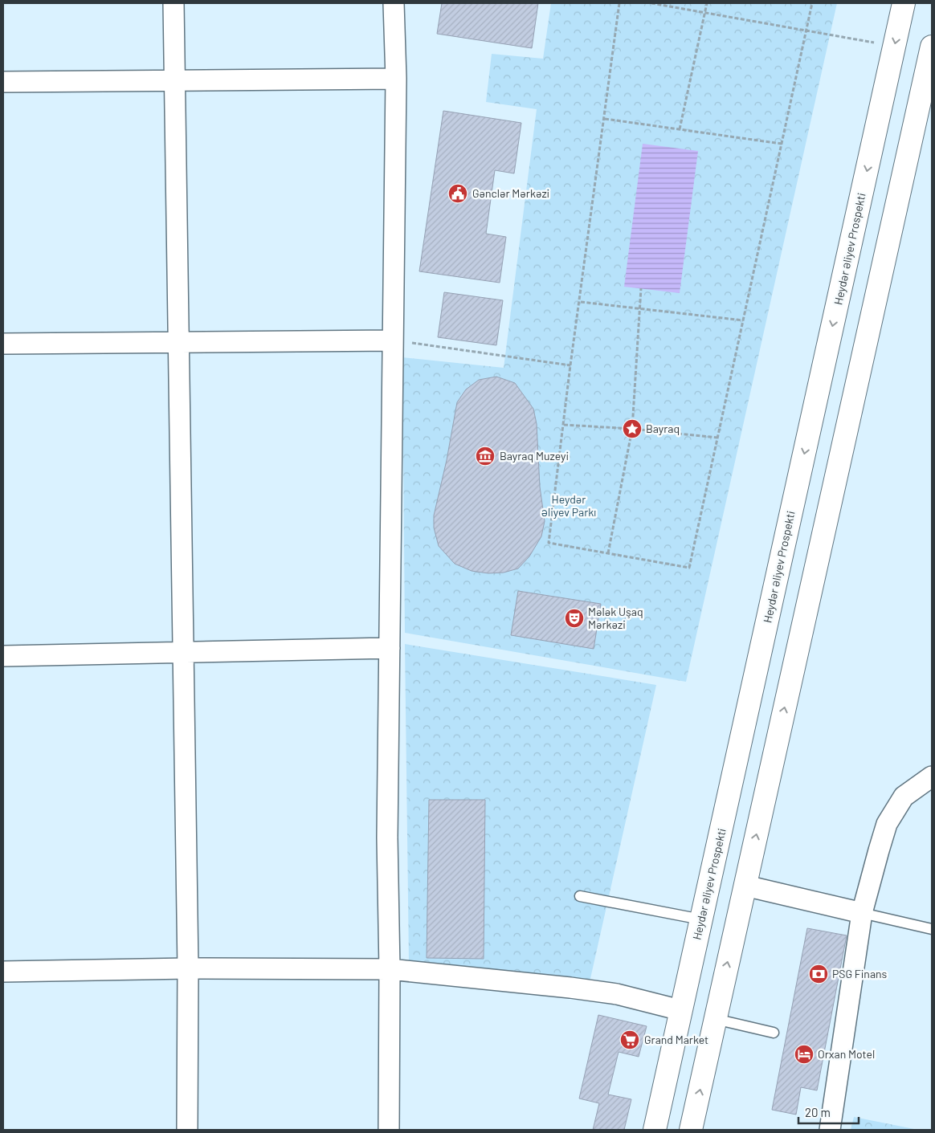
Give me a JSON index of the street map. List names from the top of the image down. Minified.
{"streets":{"highway":["Heydər Əliyev Prospekti"]},"parks":["Heydər Əliyev Parkı"],"places":{"public building":["Gənclər Mərkəzi"],"place":["Bayraq"],"museum":["Bayraq Muzeyi"],"theatre":["Mələk Uşaq Mərkəzi"],"bank":["PSG Finans"],"supermarket":["Grand Market"],"hotel":["Orxan Motel"]},"scale_bar":"20 m"}
